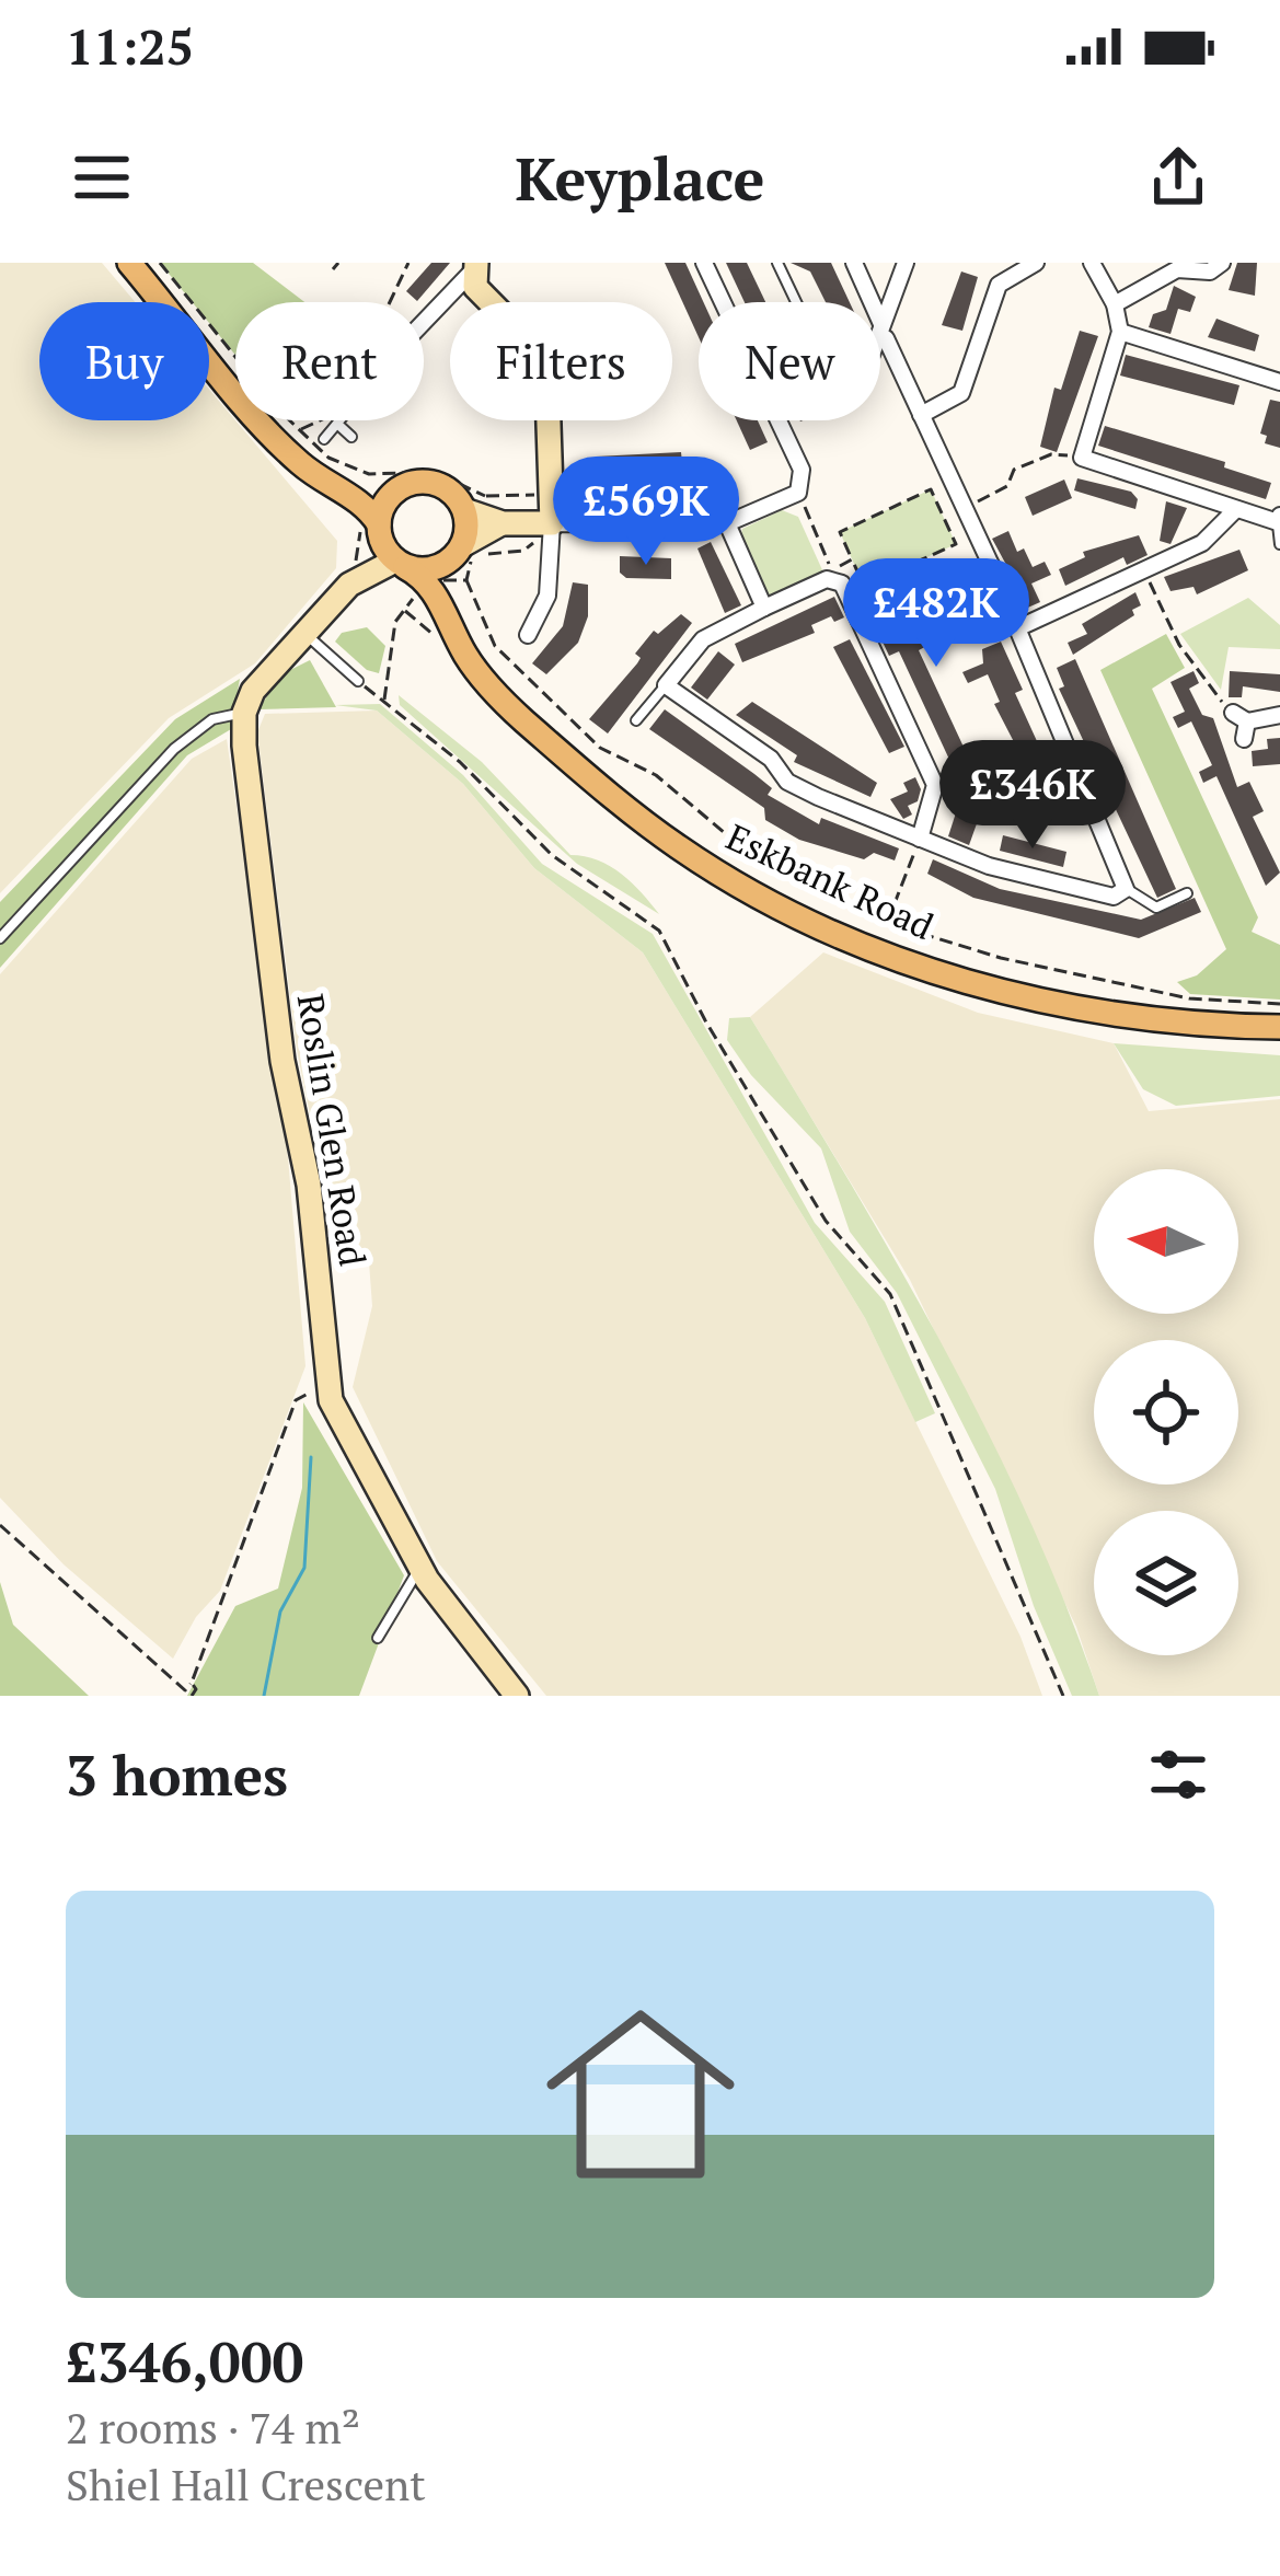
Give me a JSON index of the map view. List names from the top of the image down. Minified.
{"streets":{"main road":["Eskbank Road","Roslin Glen Road"]},"north":"left","page":{"status":"11:25","header":"Keyplace","chip":["Buy","Rent","Filters","New"],"price":["£569K","£482K","£346K"],"heading":"3 homes","list":[{"name":"£346,000","note":"2 rooms · 74 m² · Shiel Hall Crescent"}]}}
